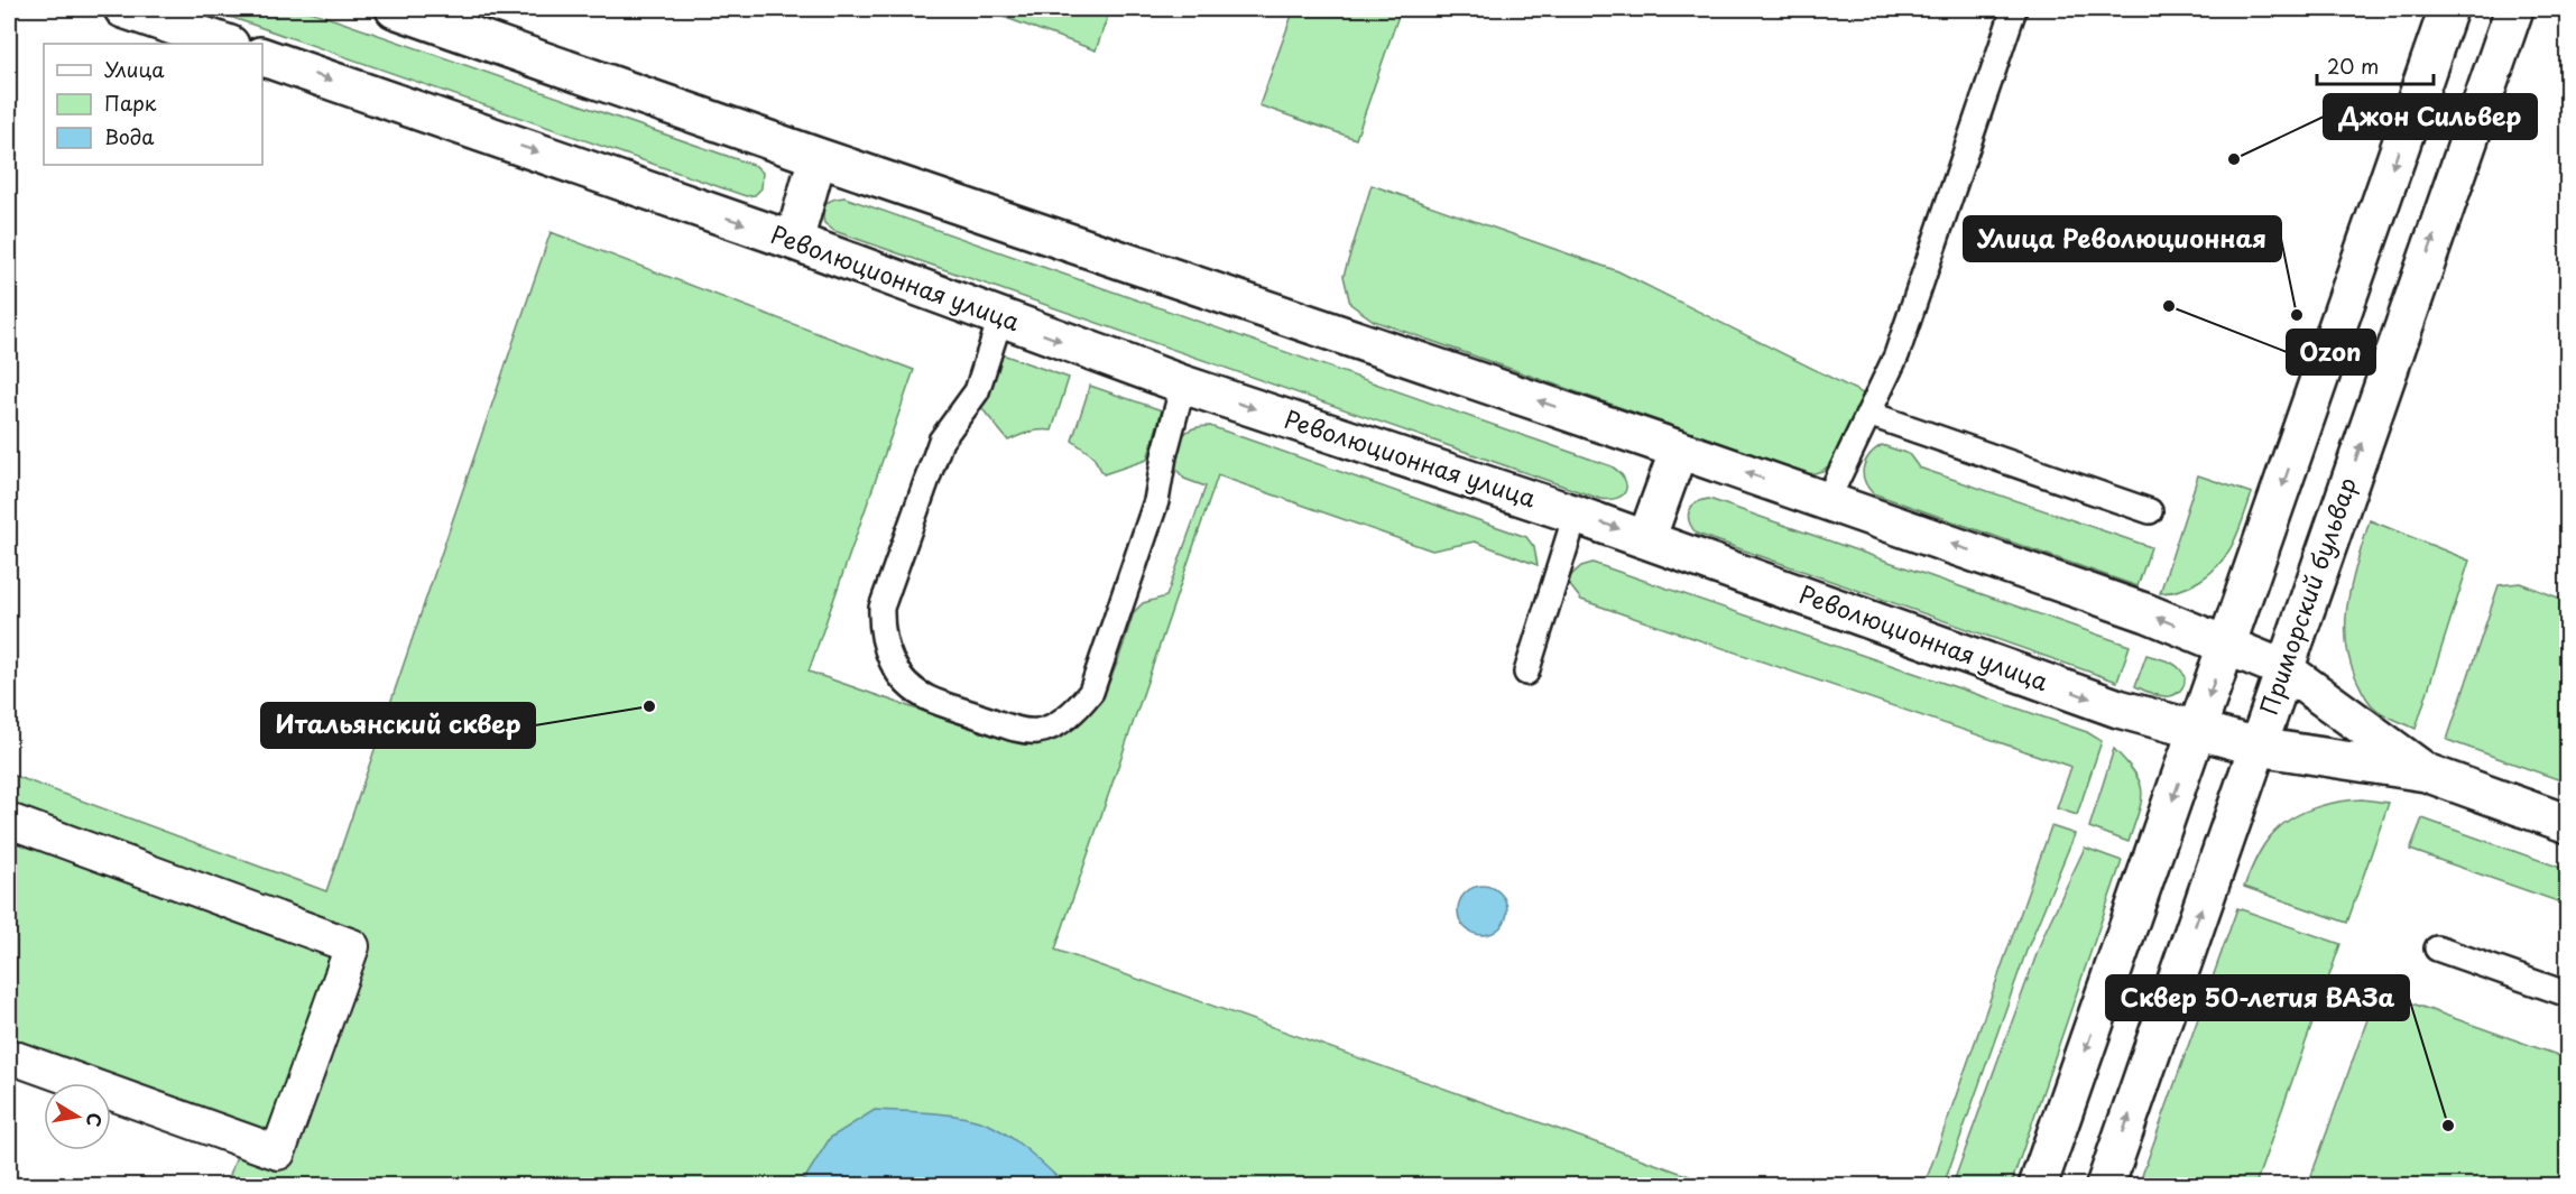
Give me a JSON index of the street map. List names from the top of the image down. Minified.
{"streets":{"main road":["Революционная улица","Приморский бульвар"]},"crossings":[["Революционная улица","Приморский бульвар"]],"places":["Джон Сильвер","Ozon","Улица Революционная","Итальянский сквер","Сквер 50-летия ВАЗа"],"legend":["Улица","Парк","Вода"],"scale_bar":"20 m","north":"right"}
